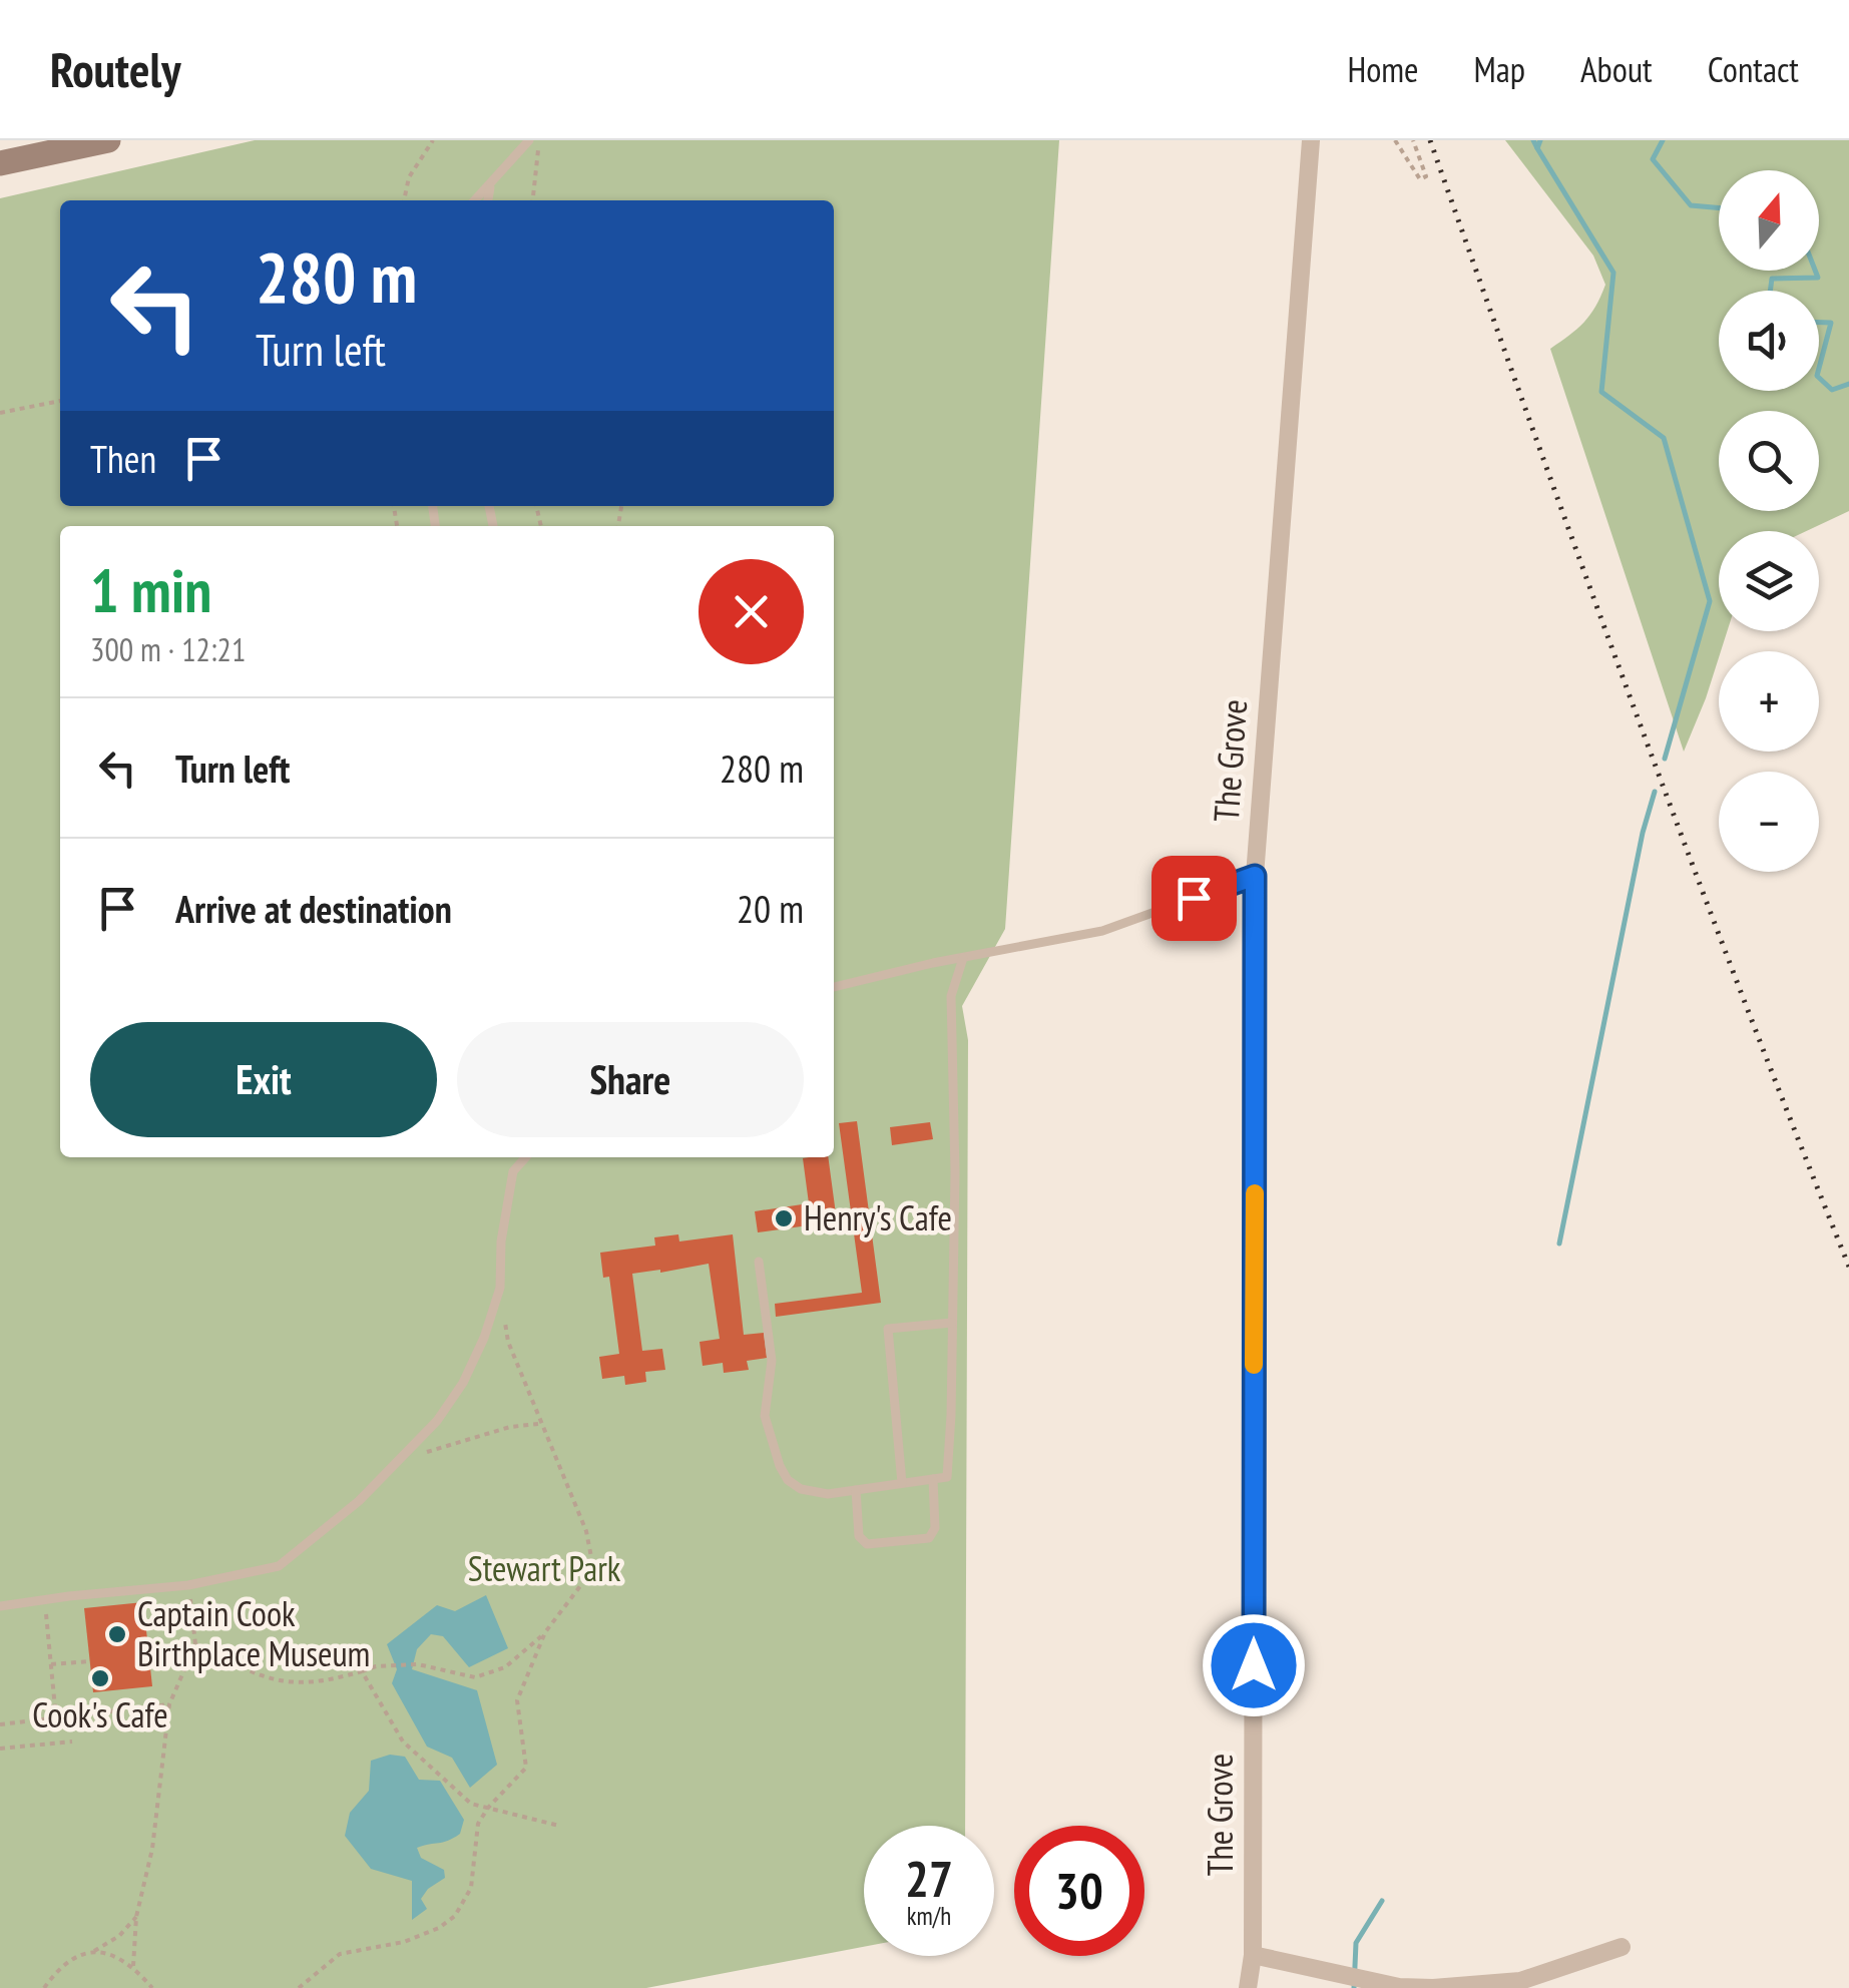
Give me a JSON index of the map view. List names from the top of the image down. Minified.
{"streets":{"street":["The Grove"]},"parks":["Stewart Park"],"places":["Henry's Cafe","Captain Cook Birthplace Museum","Cook's Cafe"],"north":"top","page":{"header":"Routely","nav":["Home","Map","About","Contact"],"map_buttons":["+","−"],"turn":["280 m","Turn left"],"then":"Then","heading":["1 min","300 m · 12:21"],"list":[{"name":"Turn left","value":"280 m"},{"name":"Arrive at destination","value":"20 m"}],"buttons":["Exit","Share"],"speed":"27 km/h","limit":"30"}}
